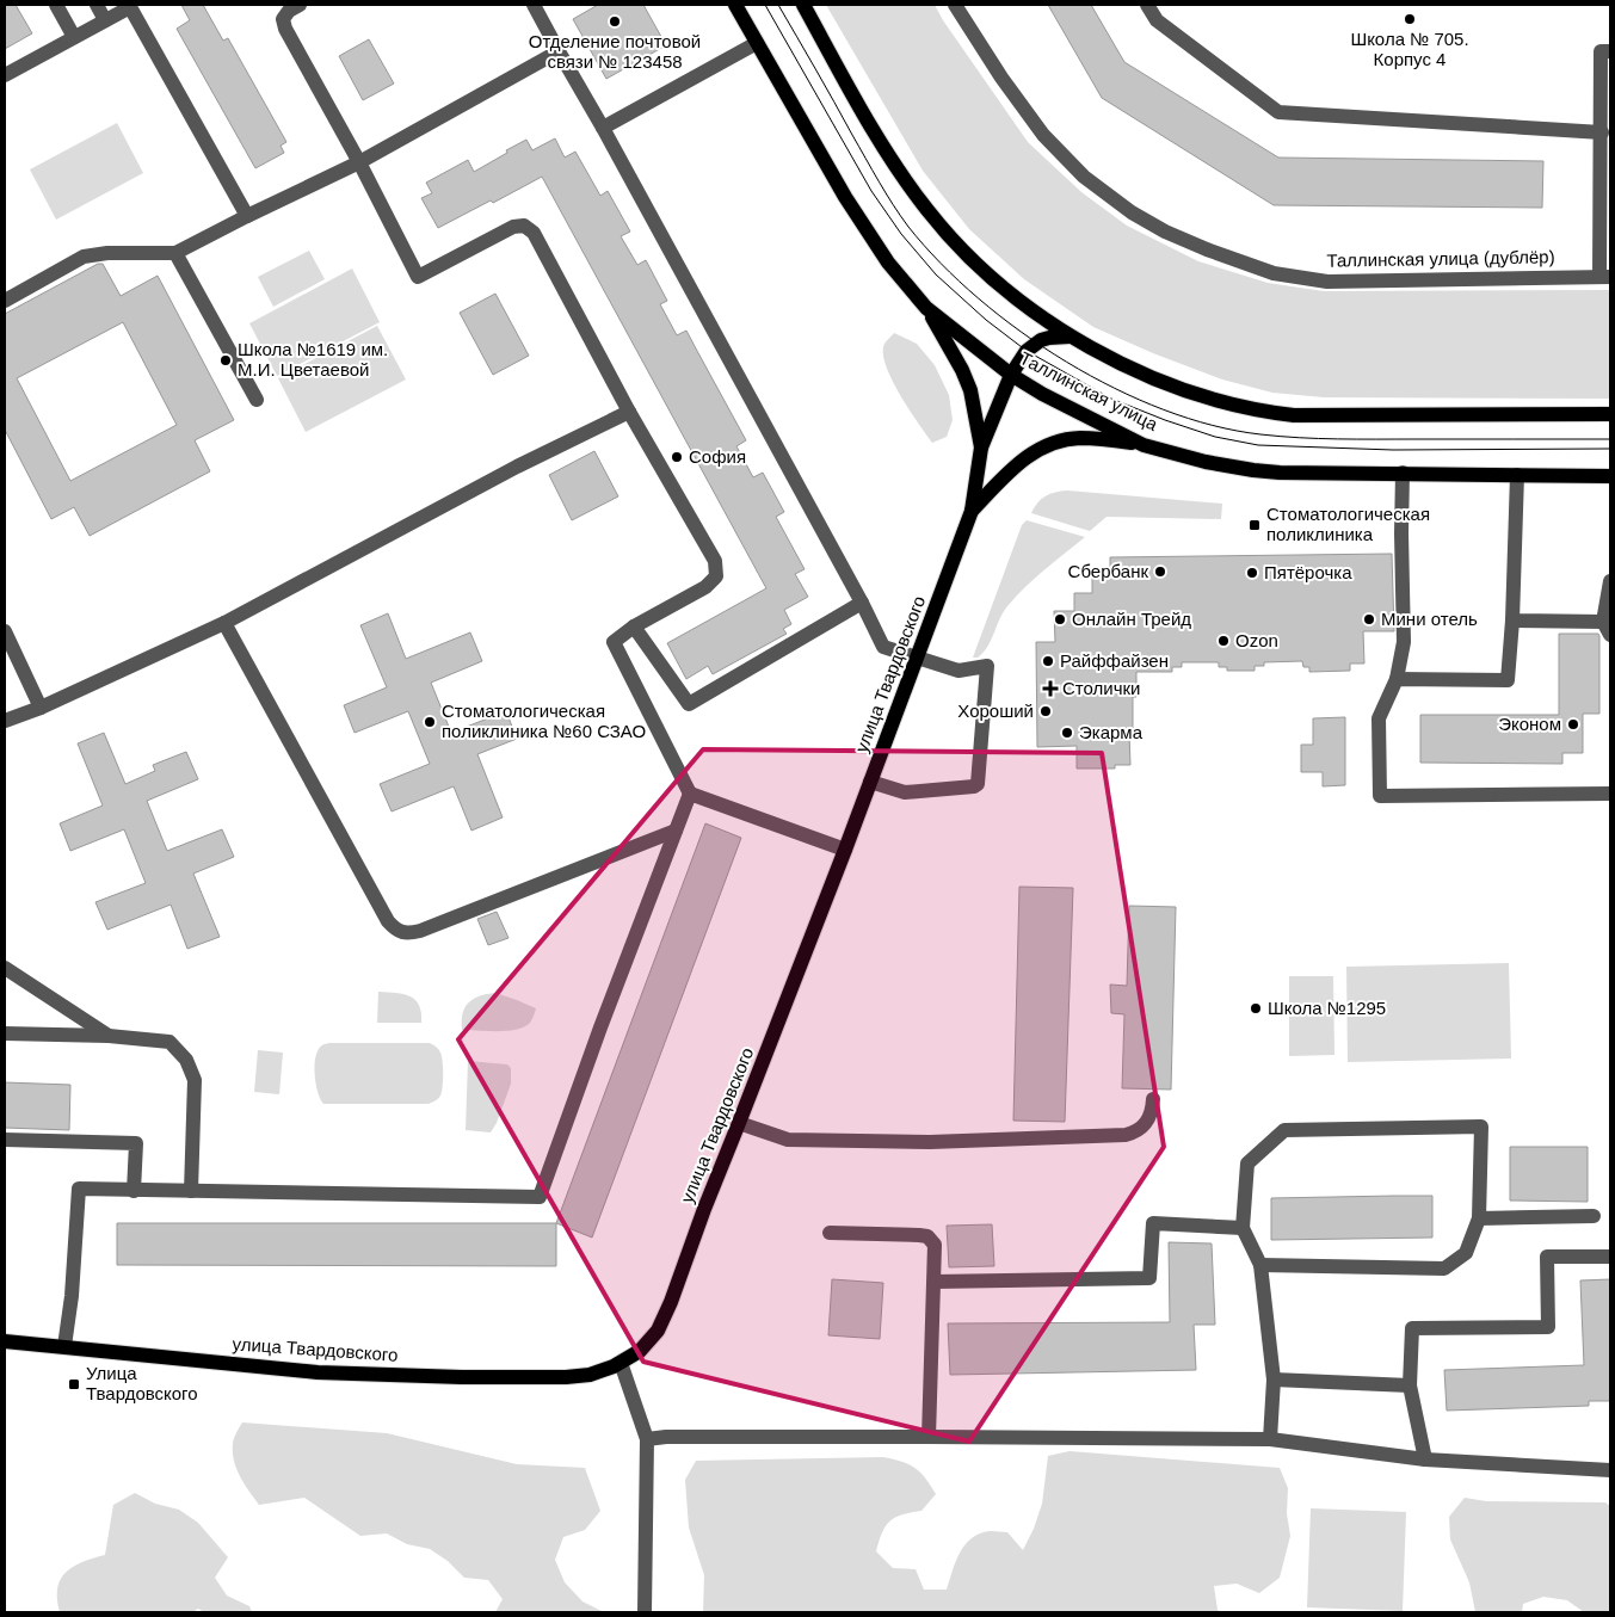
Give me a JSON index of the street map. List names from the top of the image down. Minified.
{"streets":{"main road":["Таллинская улица","улица Твардовского"],"street":["Таллинская улица (дублёр)"]},"crossings":[["Таллинская улица","улица Твардовского"]],"places":{"other":["Школа № 705. Корпус 4","Отделение почтовой связи № 123458","Школа №1619 им. М.И. Цветаевой","София","Сбербанк","Пятёрочка","Онлайн Трейд","Мини отель","Ozon","Райффайзен","Хороший","Стоматологическая поликлиника №60 СЗАО","Эконом","Экарма","Школа №1295"],"transit":["Стоматологическая поликлиника","Улица Твардовского"],"health":["Столички"]}}
